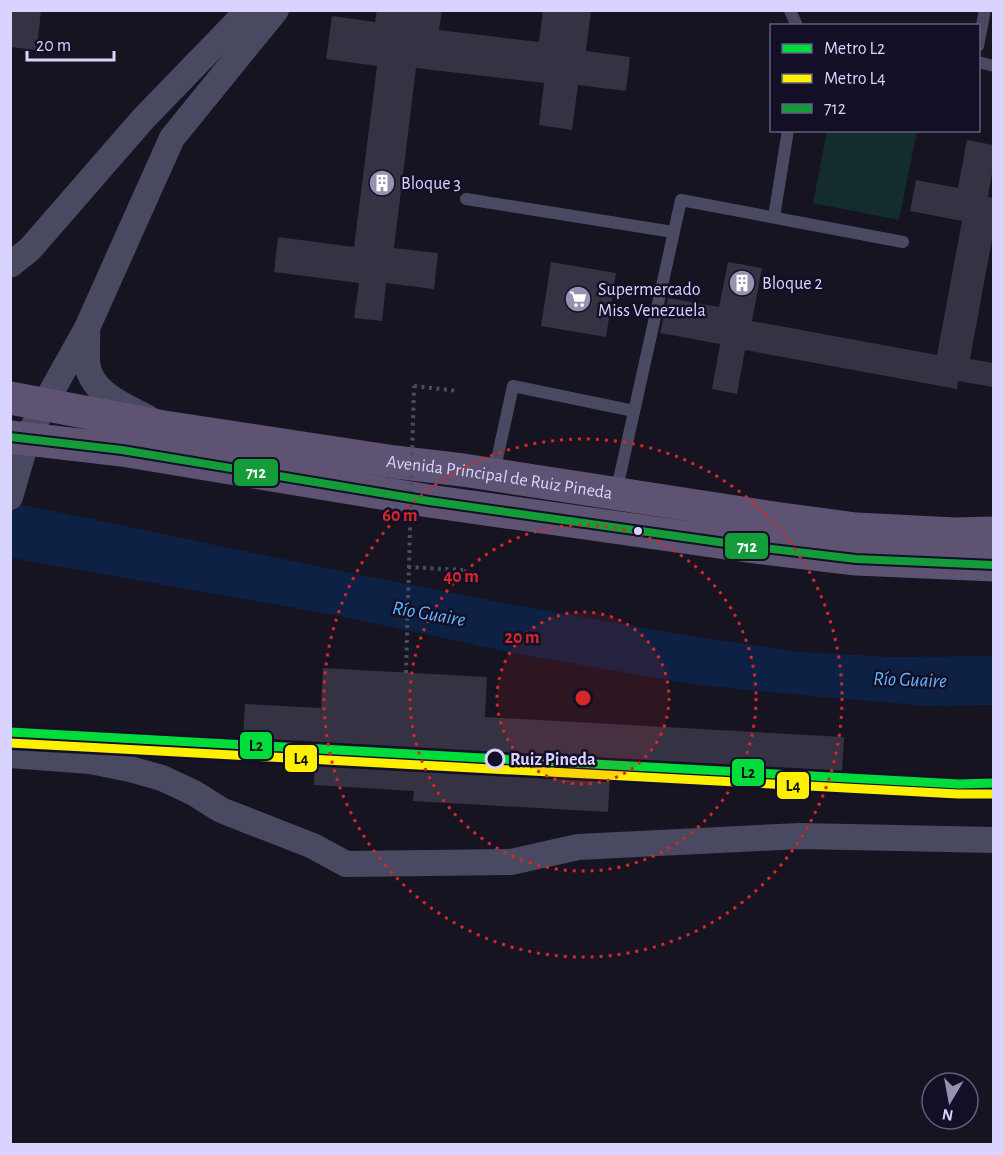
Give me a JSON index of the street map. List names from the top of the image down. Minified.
{"streets":{"main road":["Avenida Principal de Ruiz Pineda"]},"water":["Río Guaire"],"places":{"building":["Bloque 3","Bloque 2"],"supermarket":["Supermercado Miss Venezuela"],"other":["Ruiz Pineda"]},"lines":["transit line 712","metro line L2","metro line L4"],"legend":["Metro L2","Metro L4","712"],"scale_bar":"20 m","north":"bottom","rings":["60 m","40 m","20 m"]}
